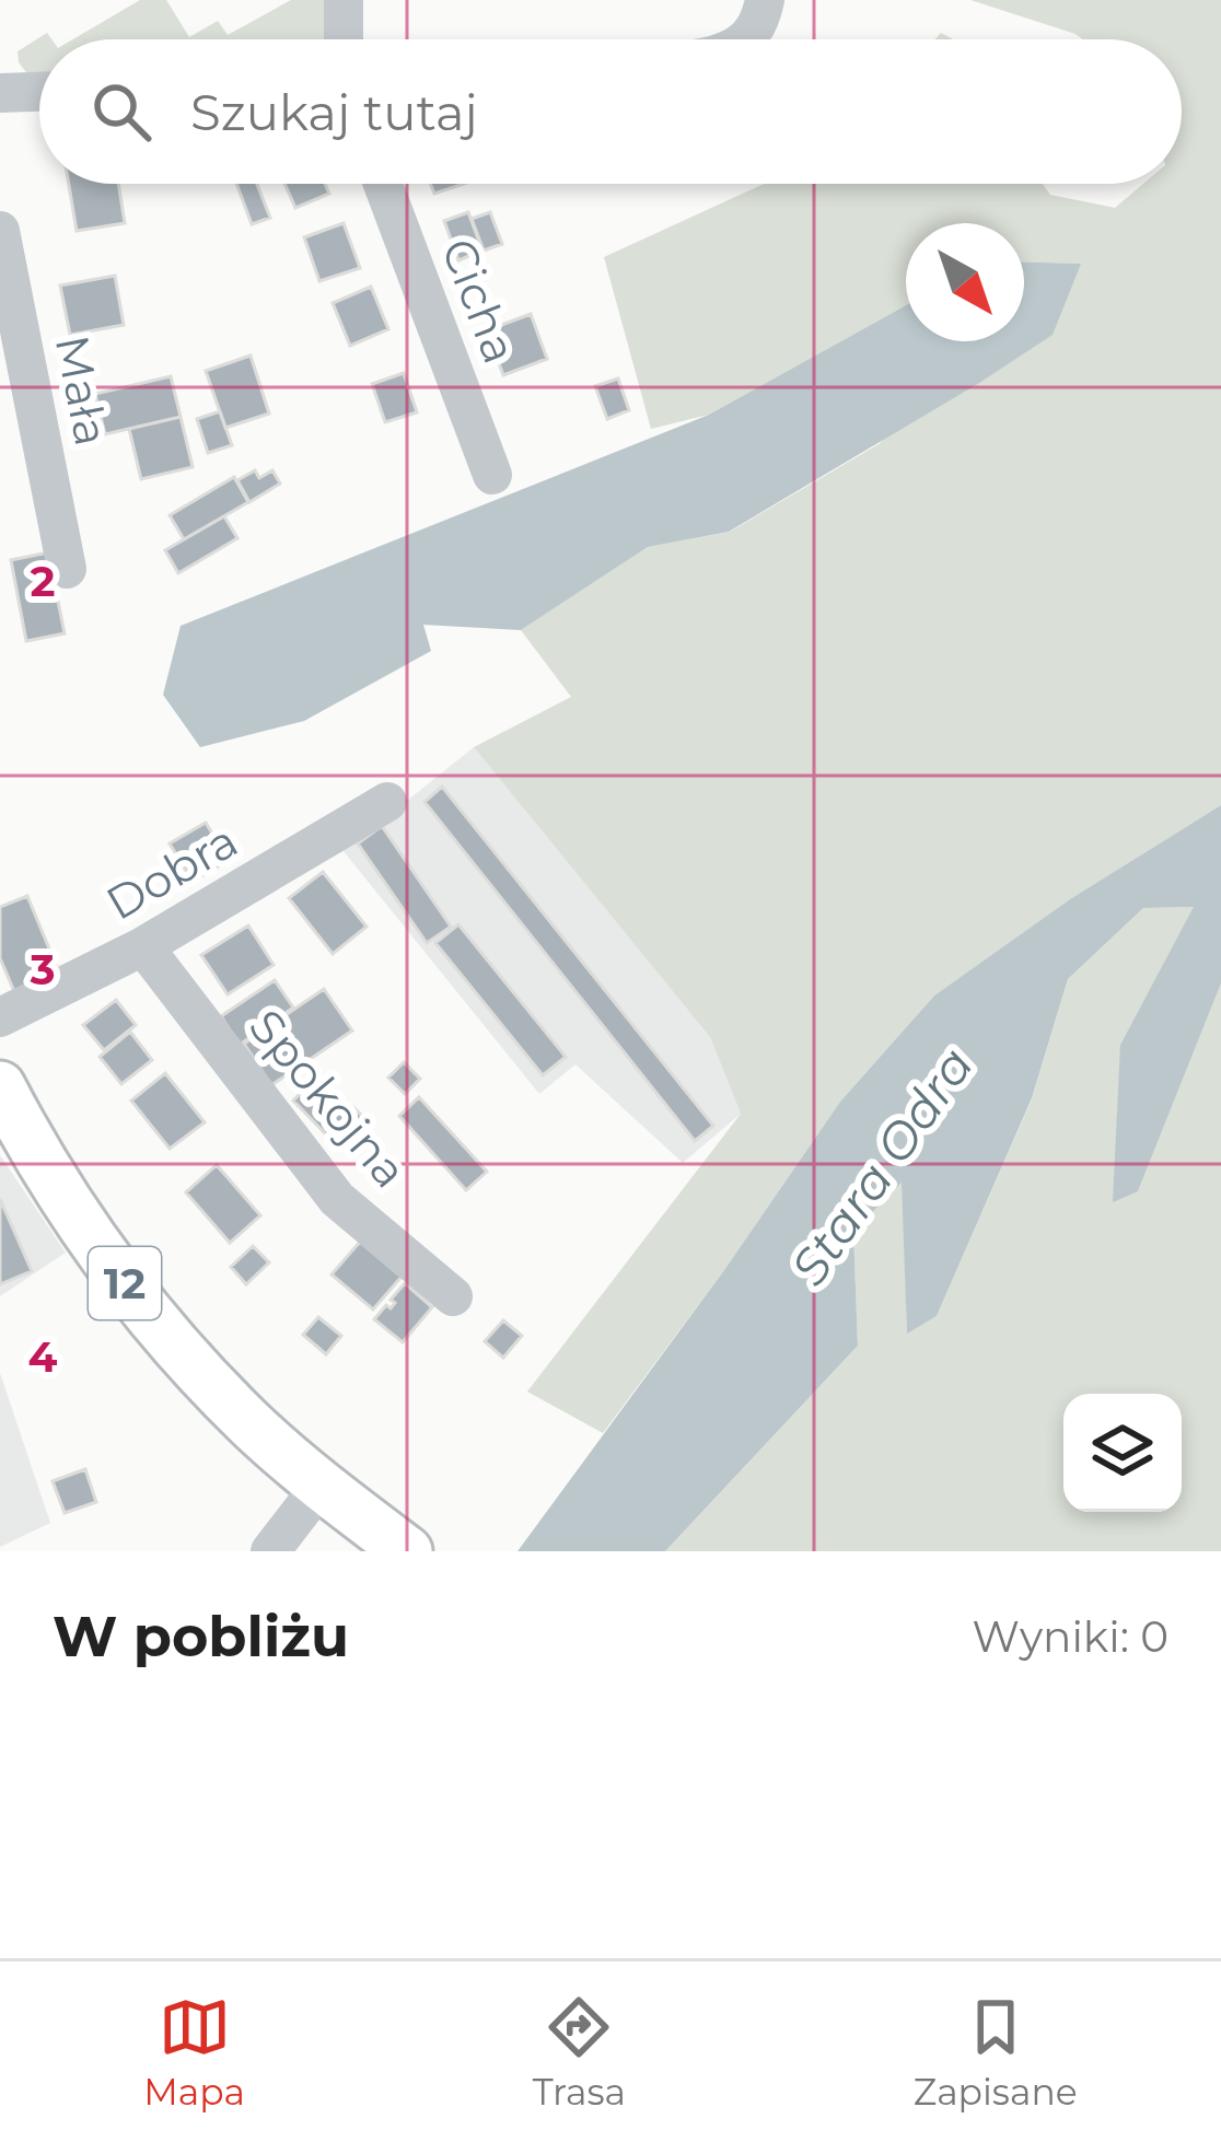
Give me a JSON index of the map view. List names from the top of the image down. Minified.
{"streets":{"main road":["12"],"street":["Cicha","Mała","Dobra","Spokojna"]},"crossings":[["Dobra","Spokojna"]],"water":["Stara Odra"],"north":"bottom right","page":{"search":"Szukaj tutaj","heading":["W pobliżu","Wyniki: 0"],"nav":["Mapa","Trasa","Zapisane"]},"grid":{"rows":["2","3","4"]}}
